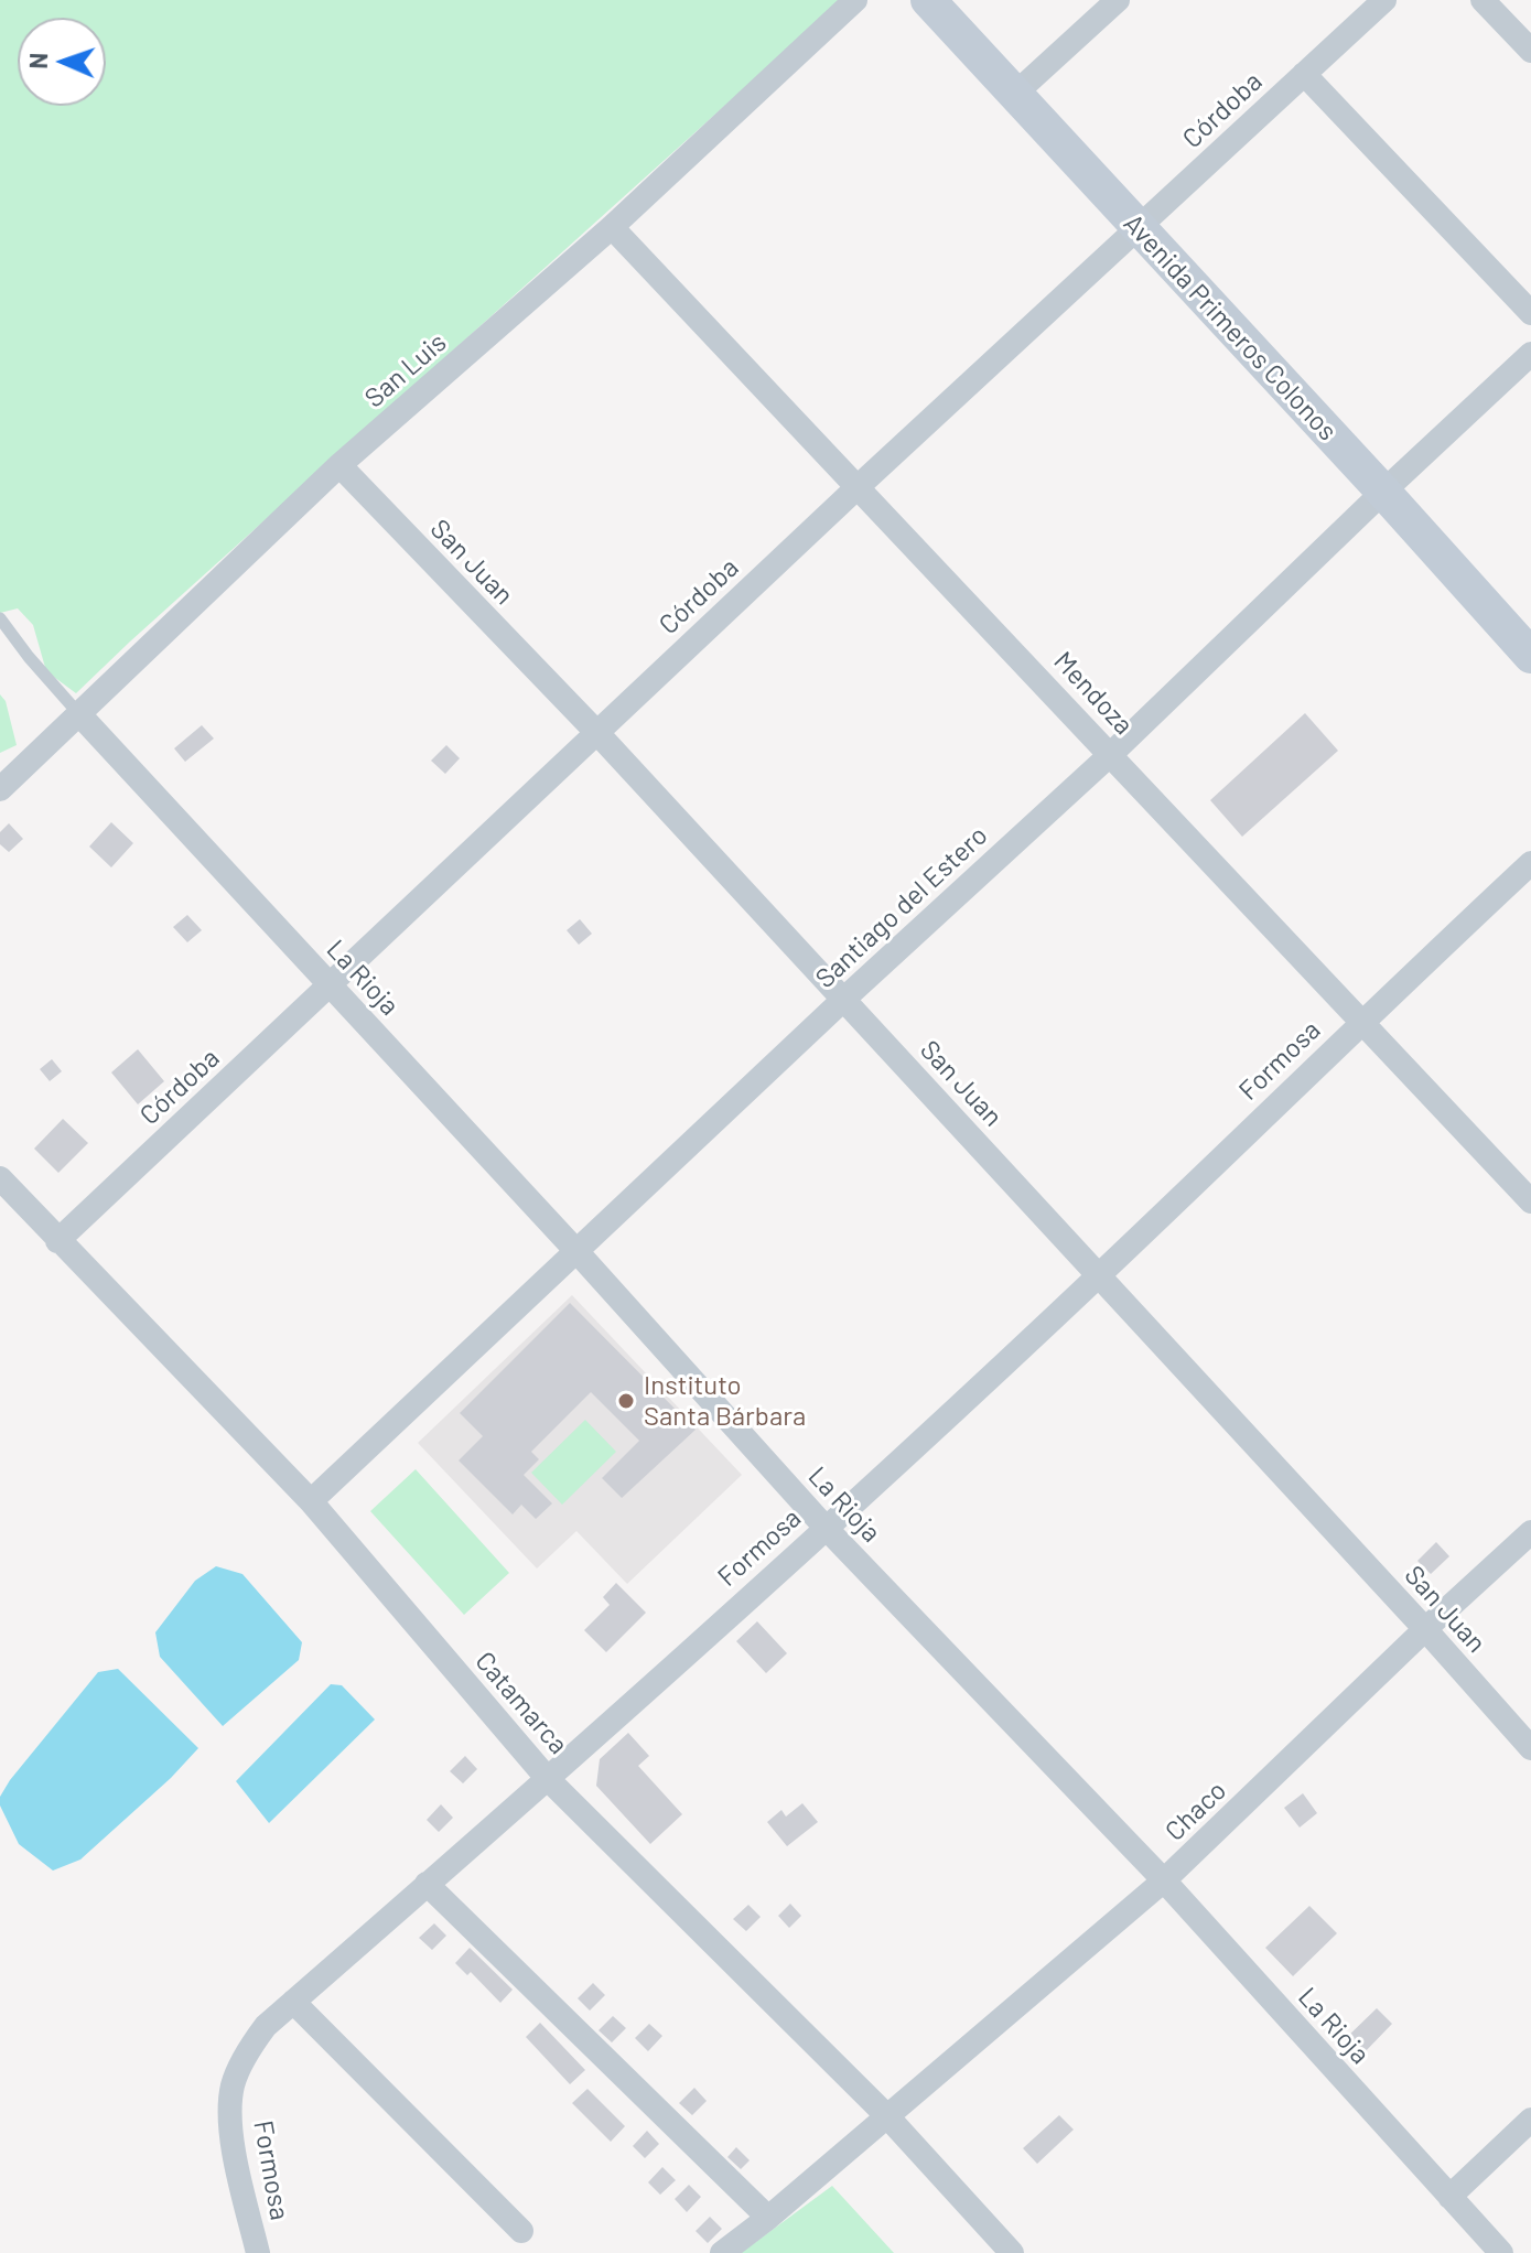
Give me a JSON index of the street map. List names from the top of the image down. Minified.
{"streets":{"street":["Córdoba","Avenida Primeros Colonos","San Luis","San Juan","Mendoza","Santiago del Estero","La Rioja","Formosa","Catamarca","Chaco"]},"crossings":[["Córdoba","Avenida Primeros Colonos"],["Córdoba","San Juan"],["Córdoba","Mendoza"],["Córdoba","La Rioja"],["Córdoba","Catamarca"],["Avenida Primeros Colonos","Santiago del Estero"],["San Luis","San Juan"],["San Luis","Mendoza"],["San Luis","La Rioja"],["San Juan","Santiago del Estero"],["San Juan","Formosa"],["San Juan","Chaco"],["Mendoza","Santiago del Estero"],["Mendoza","Formosa"],["Santiago del Estero","La Rioja"],["Santiago del Estero","Catamarca"],["La Rioja","Formosa"],["La Rioja","Chaco"],["Formosa","Catamarca"],["Catamarca","Chaco"]],"places":["Instituto Santa Bárbara"],"north":"left"}
